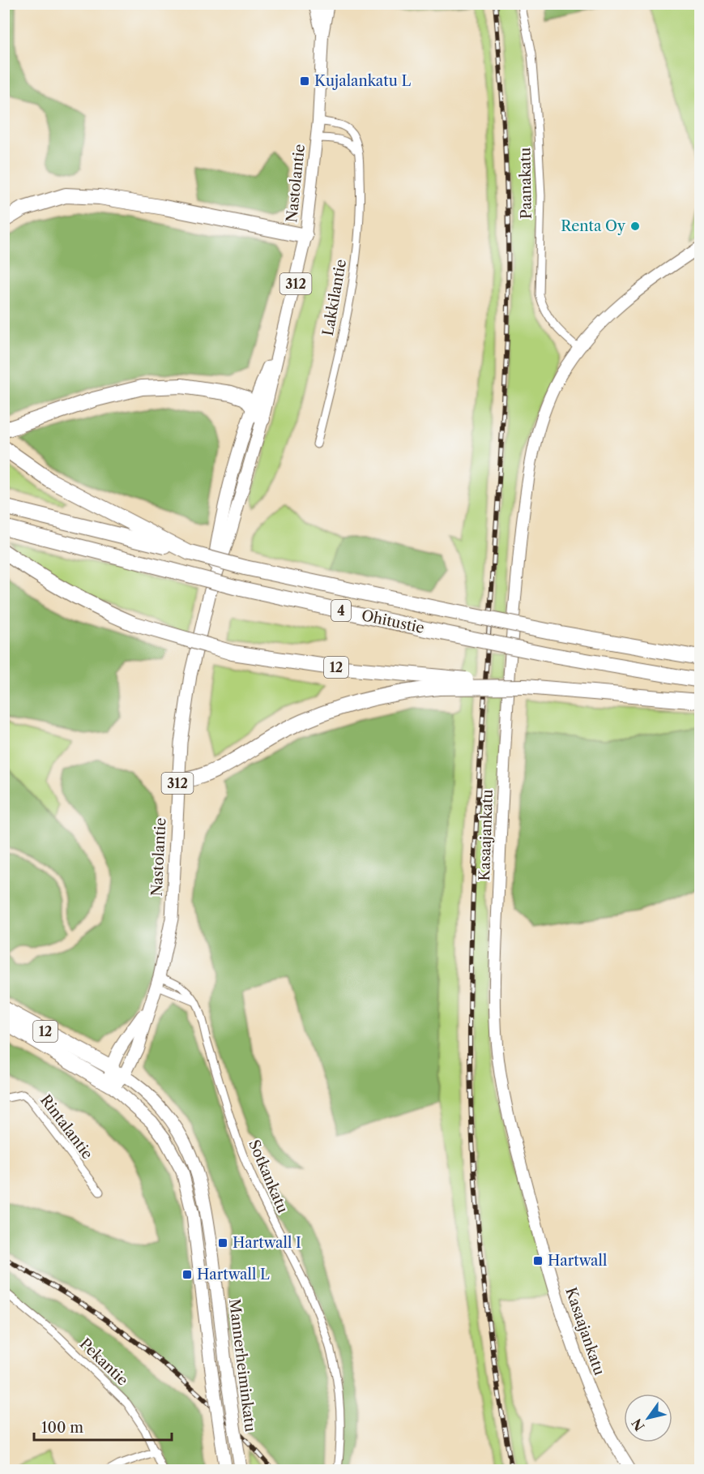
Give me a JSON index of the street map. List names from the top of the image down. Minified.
{"streets":{"highway":["4","Ohitustie","12"],"main road":["Nastolantie","312","Mannerheiminkatu"],"street":["Paanakatu","Lakkilantie","Kasaajankatu","Rintalantie","Sotkankatu","Pekantie"]},"crossings":[["Nastolantie","Lakkilantie"],["Nastolantie","12"],["Nastolantie","Sotkankatu"],["Nastolantie","Mannerheiminkatu"],["Paanakatu","Kasaajankatu"],["12","Mannerheiminkatu"]],"places":{"transit":["Kujalankatu L","Hartwall I","Hartwall","Hartwall L"],"other":["Renta Oy"]},"scale_bar":"100 m","north":"bottom left"}
